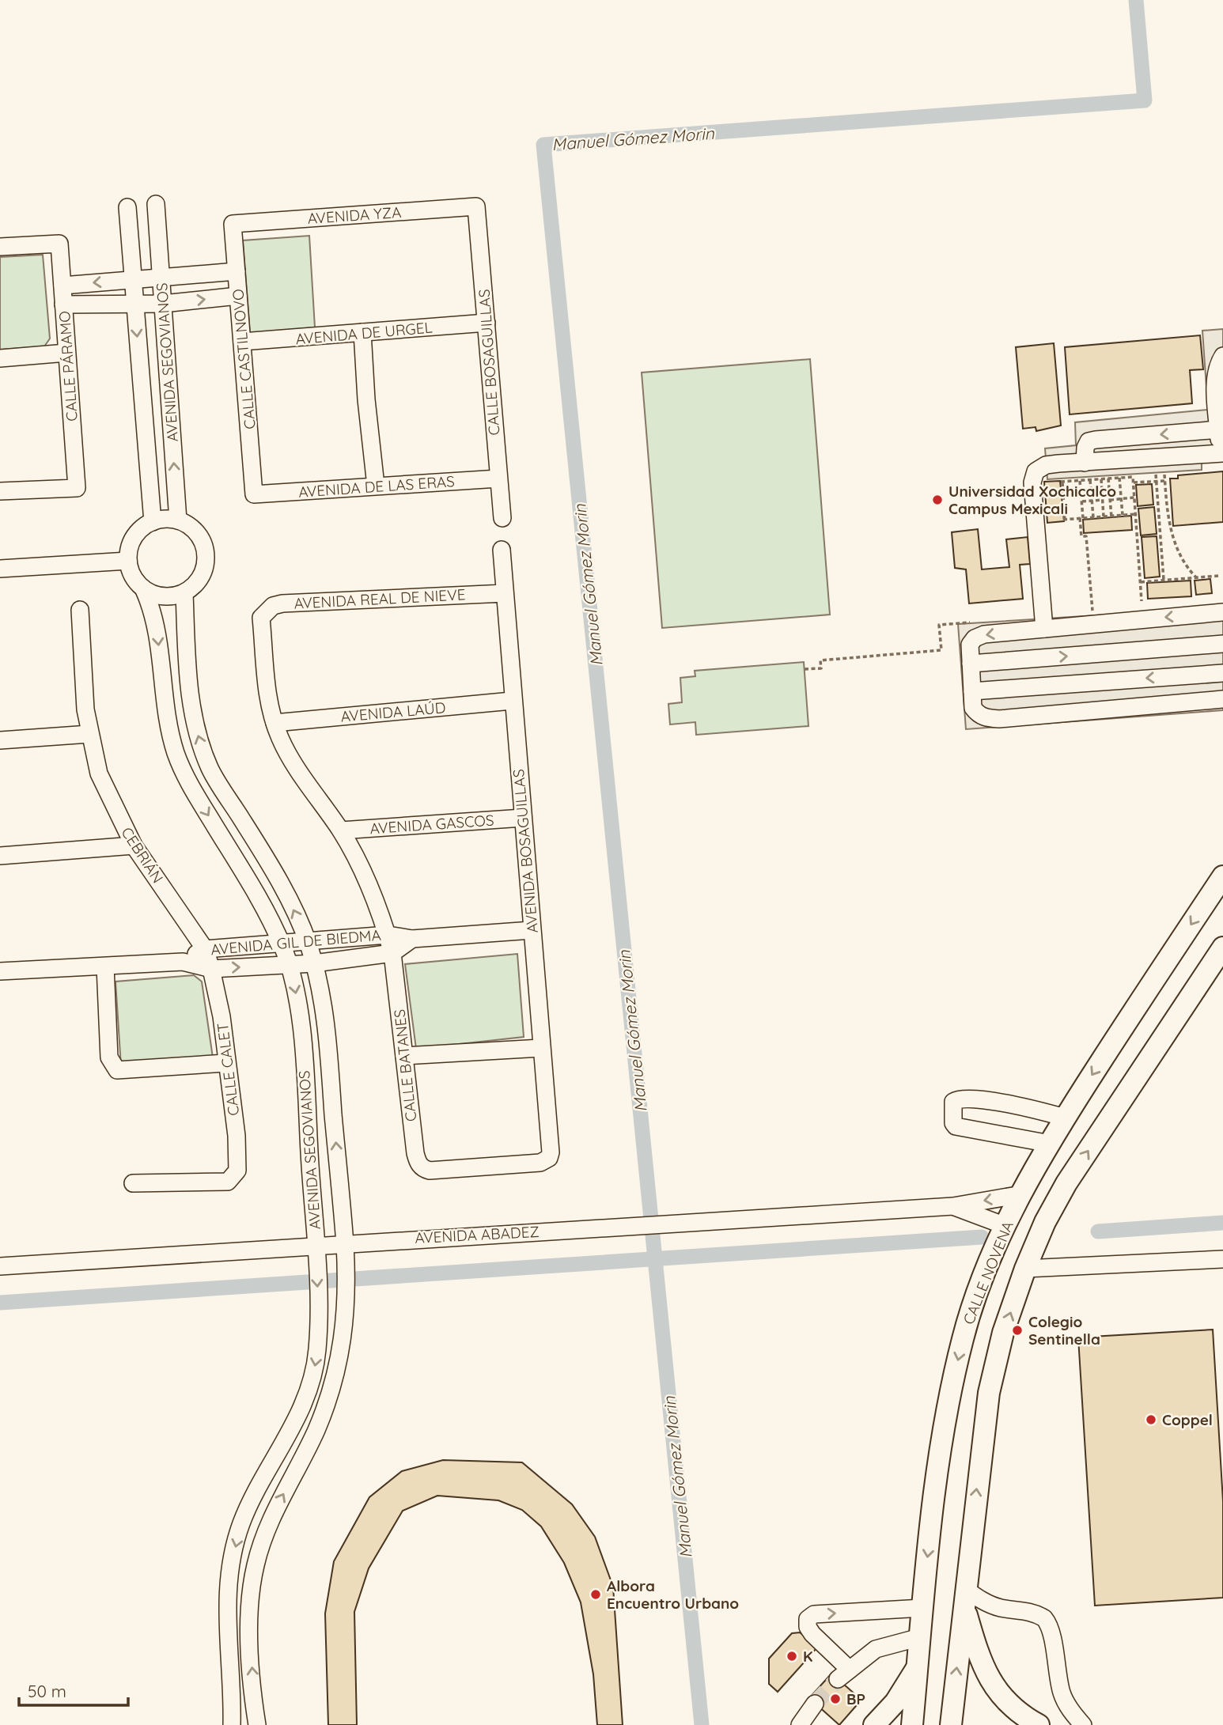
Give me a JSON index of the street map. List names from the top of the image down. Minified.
{"streets":{"main road":["CALLE NOVENA"],"street":["AVENIDA YZA","AVENIDA DE URGEL","CALLE CASTILNOVO","AVENIDA SEGOVIANOS","CALLE BOSAGUILLAS","CALLE PÁRAMO","AVENIDA DE LAS ERAS","AVENIDA REAL DE NIEVE","AVENIDA LAÚD","AVENIDA GASCOS","AVENIDA BOSAGUILLAS","CEBRIÁN","AVENIDA GIL DE BIEDMA","CALLE BATANES","CALLE CALET","AVENIDA ABADEZ"]},"crossings":[["AVENIDA YZA","CALLE CASTILNOVO"],["AVENIDA YZA","CALLE BOSAGUILLAS"],["AVENIDA DE URGEL","CALLE CASTILNOVO"],["AVENIDA DE URGEL","CALLE BOSAGUILLAS"],["CALLE CASTILNOVO","AVENIDA DE LAS ERAS"],["AVENIDA SEGOVIANOS","AVENIDA GIL DE BIEDMA"],["AVENIDA SEGOVIANOS","AVENIDA ABADEZ"],["CALLE BOSAGUILLAS","AVENIDA DE LAS ERAS"],["AVENIDA REAL DE NIEVE","AVENIDA BOSAGUILLAS"],["AVENIDA REAL DE NIEVE","CALLE BATANES"],["AVENIDA LAÚD","AVENIDA BOSAGUILLAS"],["AVENIDA LAÚD","CALLE BATANES"],["AVENIDA GASCOS","AVENIDA BOSAGUILLAS"],["AVENIDA GASCOS","CALLE BATANES"],["AVENIDA BOSAGUILLAS","AVENIDA GIL DE BIEDMA"],["AVENIDA BOSAGUILLAS","CALLE BATANES"],["CEBRIÁN","AVENIDA GIL DE BIEDMA"],["CEBRIÁN","CALLE CALET"],["AVENIDA GIL DE BIEDMA","CALLE BATANES"],["AVENIDA GIL DE BIEDMA","CALLE CALET"],["AVENIDA ABADEZ","CALLE NOVENA"]],"water":["Manuel Gómez Morin"],"places":["Universidad Xochicalco Campus Mexicali","Colegio Sentinella","Coppel","Albora Encuentro Urbano","K","BP"],"scale_bar":"50 m"}
